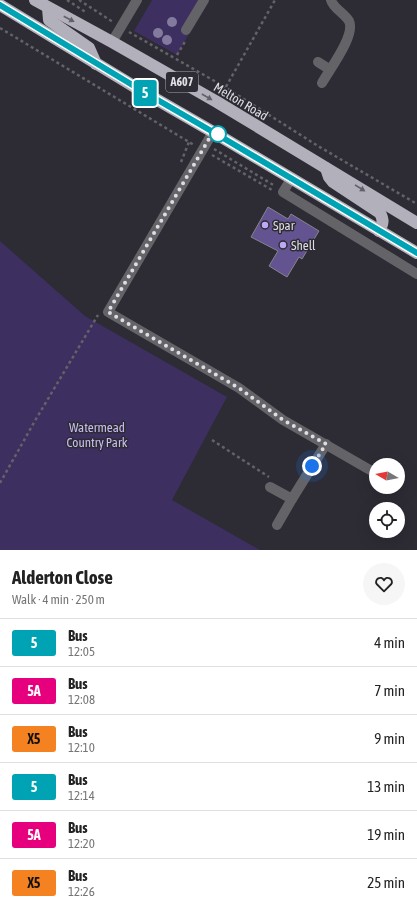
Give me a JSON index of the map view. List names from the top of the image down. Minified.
{"streets":{"highway":["A607","Melton Road"]},"parks":["Watermead Country Park"],"places":["Spar","Shell"],"lines":["bus line 5"],"north":"left","page":{"on_map":"5","heading":["Alderton Close","Walk · 4 min · 250 m"],"list":[{"mark":"5","name":"Bus","note":"12:05","value":"4 min"},{"mark":"5A","name":"Bus","note":"12:08","value":"7 min"},{"mark":"X5","name":"Bus","note":"12:10","value":"9 min"},{"mark":"5","name":"Bus","note":"12:14","value":"13 min"},{"mark":"5A","name":"Bus","note":"12:20","value":"19 min"},{"mark":"X5","name":"Bus","note":"12:26","value":"25 min"}]}}
